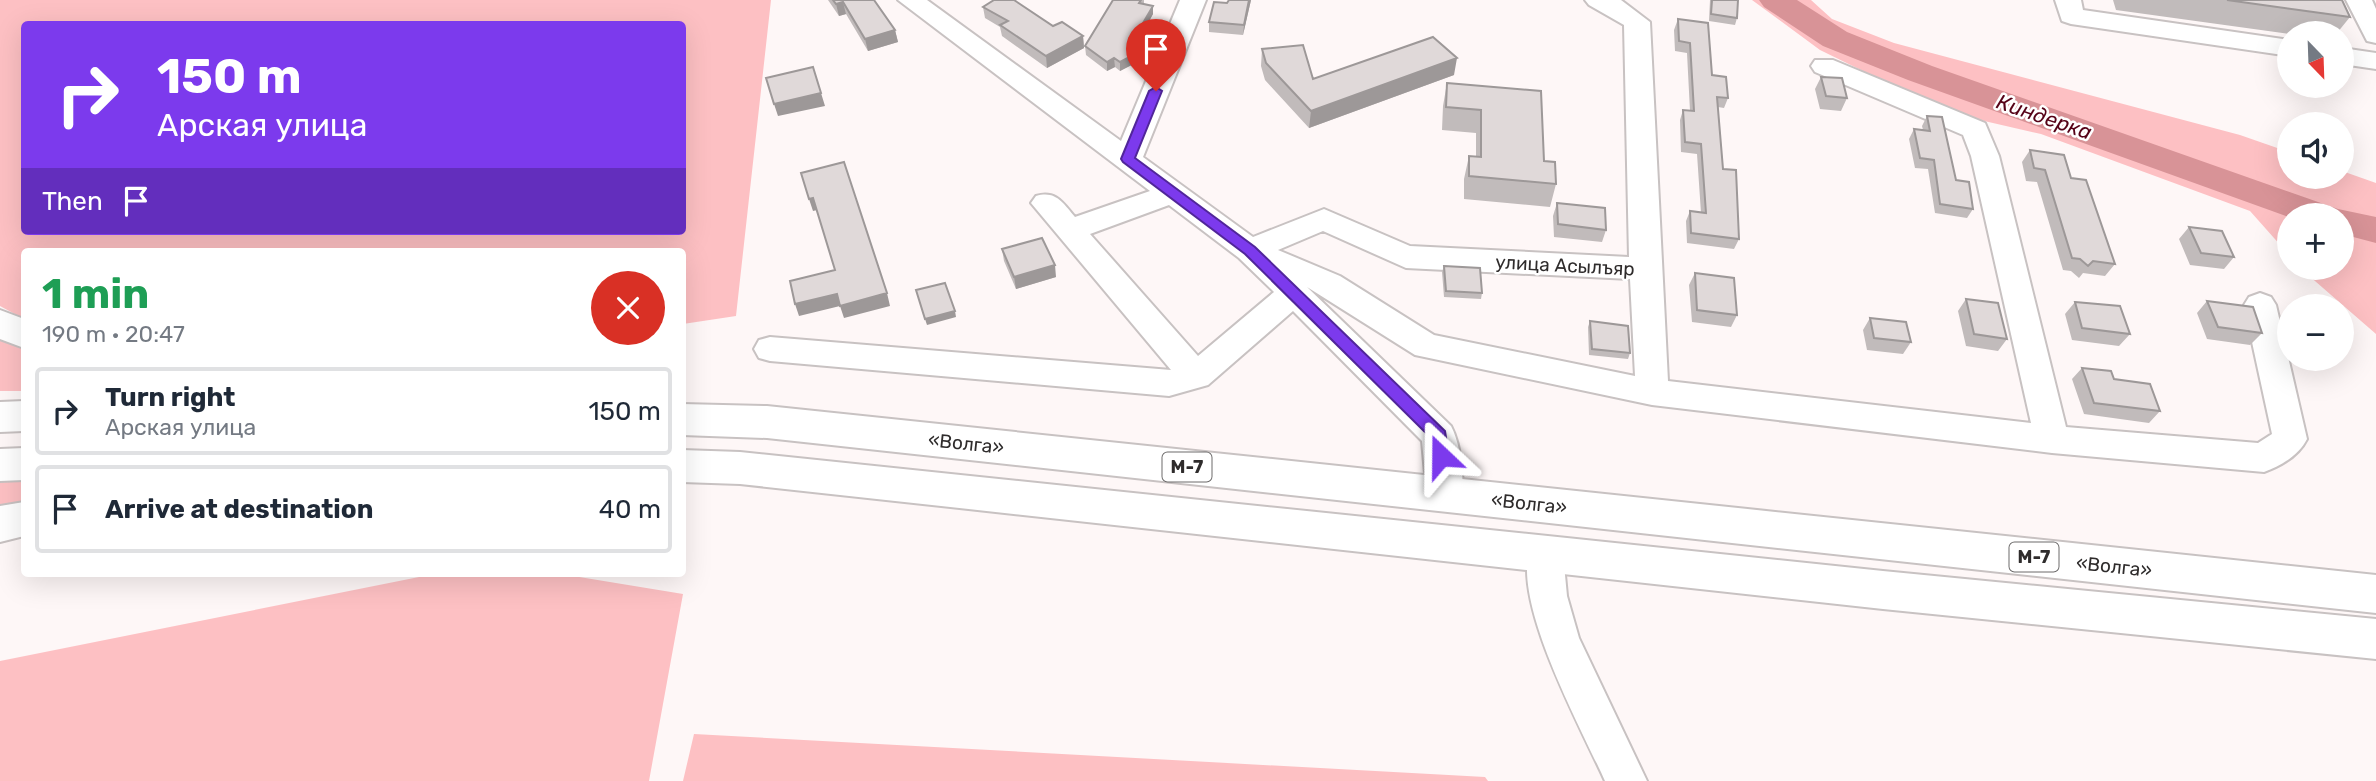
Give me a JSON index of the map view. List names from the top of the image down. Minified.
{"streets":{"main road":["«Волга»","М-7"],"street":["улица Асылъяр"]},"water":["Киндерка"],"north":"bottom right","page":{"map_buttons":["+","−"],"turn":["150 m","Арская улица"],"then":"Then","heading":["1 min","190 m · 20:47"],"list":[{"name":"Turn right","note":"Арская улица","value":"150 m"},{"name":"Arrive at destination","value":"40 m"}]}}
